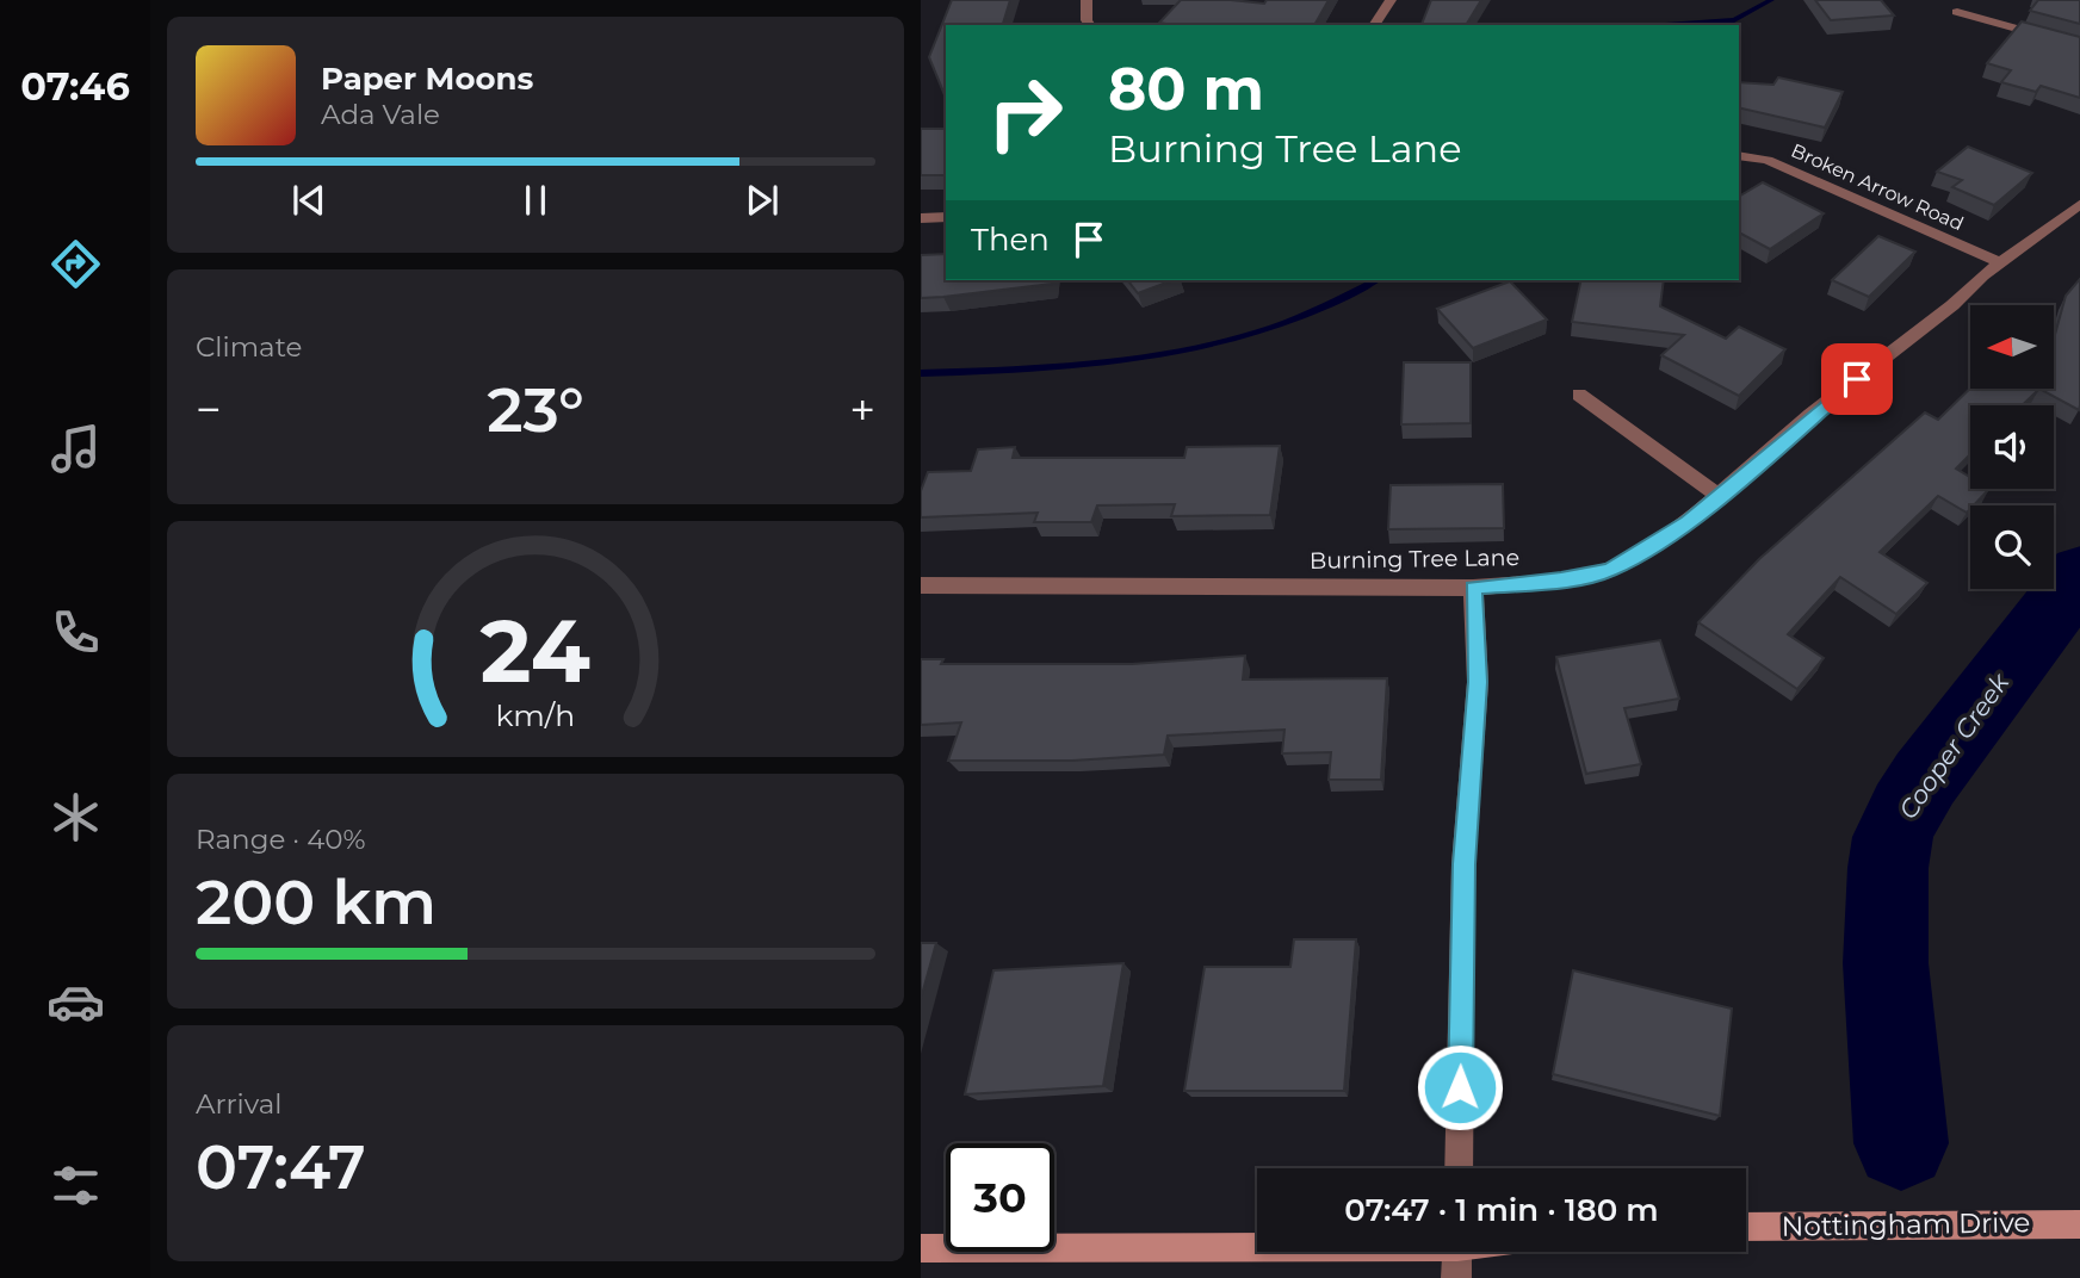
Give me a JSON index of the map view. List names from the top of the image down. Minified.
{"streets":{"street":["Broken Arrow Road","Burning Tree Lane","Nottingham Drive"]},"crossings":[["Broken Arrow Road","Burning Tree Lane"]],"water":["Cooper Creek"],"north":"left","page":{"tabs":"07:46","turn":["80 m","Burning Tree Lane"],"song":["Paper Moons","Ada Vale"],"then":"Then","tile":["Climate",["Range · 40%","200 km"],["Arrival","07:47"]],"heat":["−","23°","+"],"limit":"30","trip":"07:47 · 1 min · 180 m","gauge":["24","km/h"]}}
